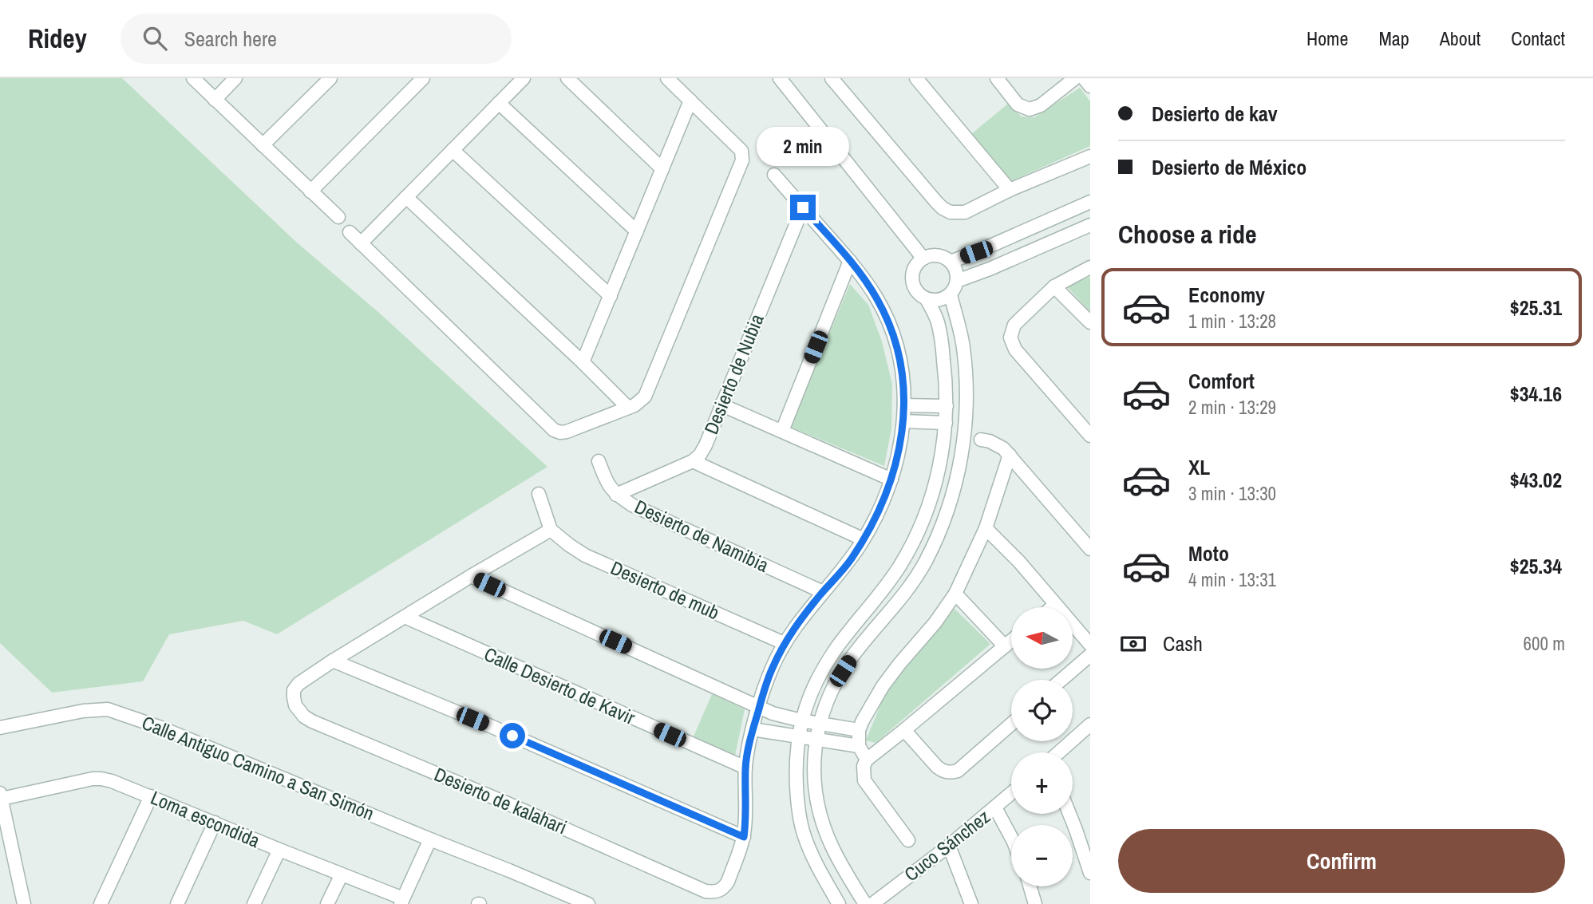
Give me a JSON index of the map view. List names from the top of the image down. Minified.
{"streets":{"street":["Desierto de Nubia","Desierto de Namibia","Desierto de mub","Calle Desierto de Kavir","Calle Antiguo Camino a San Simón","Desierto de kalahari","Loma escondida","Cuco Sánchez"]},"north":"left","page":{"header":"Ridey","search":"Search here","nav":["Home","Map","About","Contact"],"banner":["Desierto de kav","Desierto de México"],"bubble":"2 min","heading":"Choose a ride","list":[{"name":"Economy","note":"1 min · 13:28","value":"$25.31"},{"name":"Comfort","note":"2 min · 13:29","value":"$34.16"},{"name":"XL","note":"3 min · 13:30","value":"$43.02"},{"name":"Moto","note":"4 min · 13:31","value":"$25.34"}],"map_buttons":["+","−"],"pay":["Cash","600 m"],"buttons":"Confirm"}}
